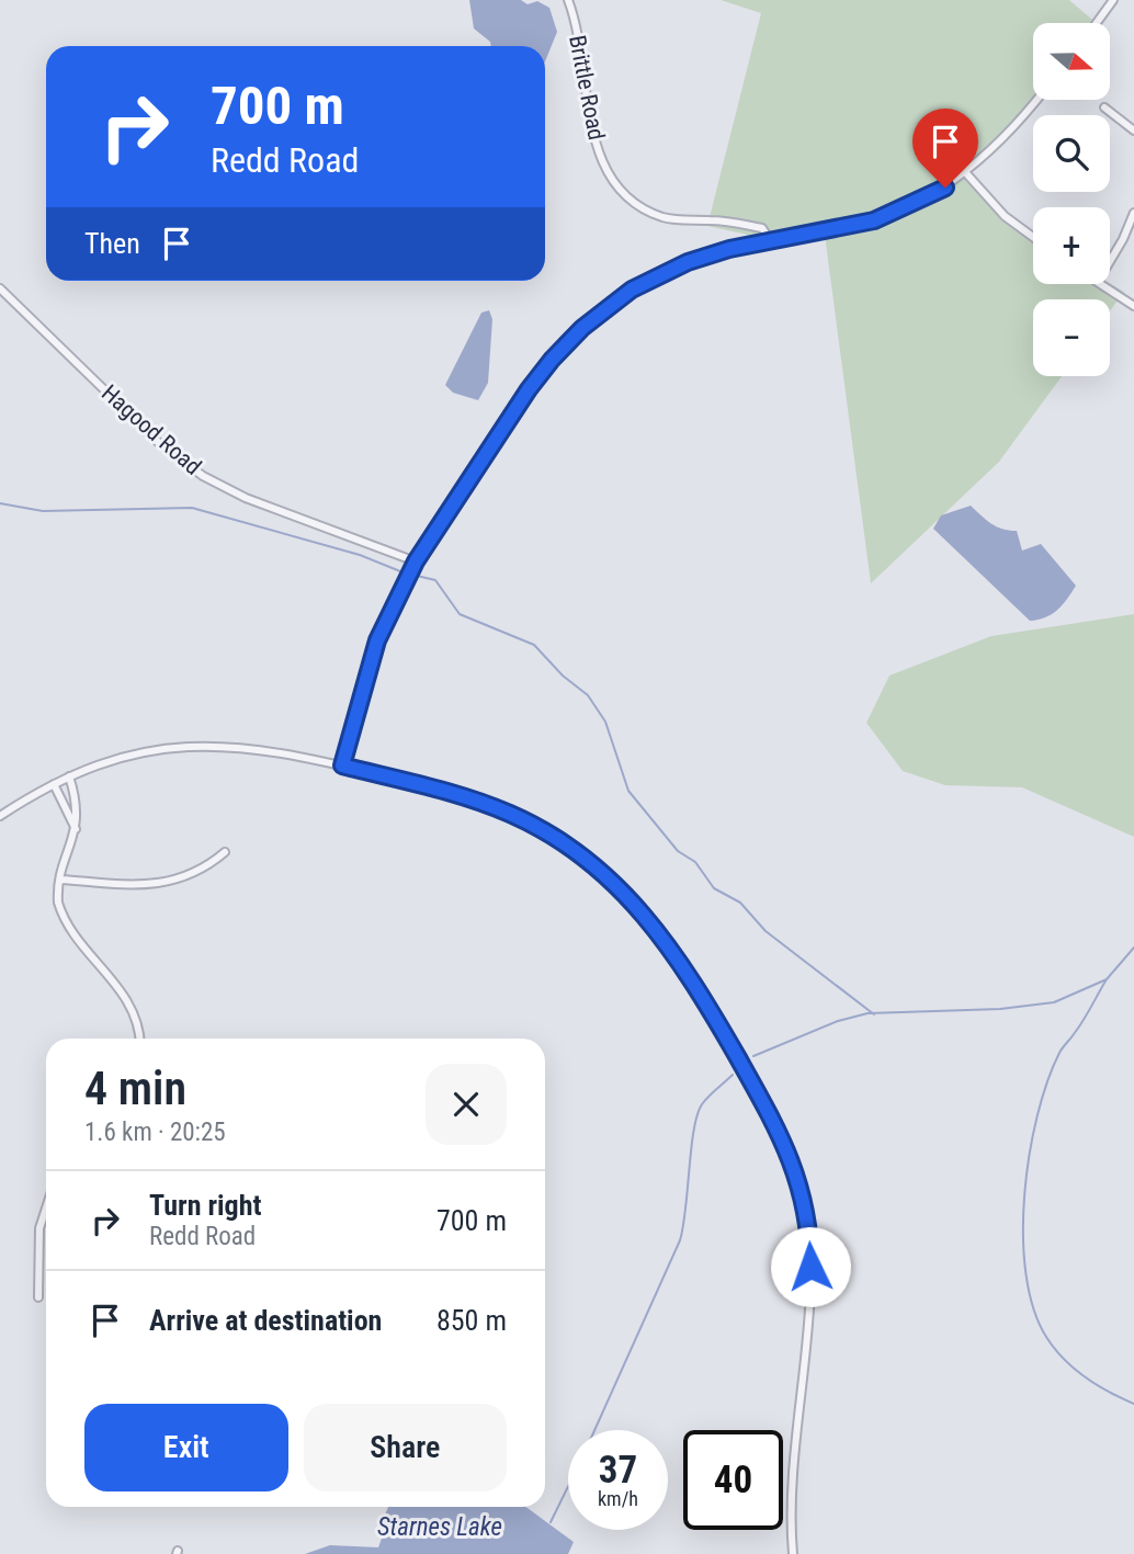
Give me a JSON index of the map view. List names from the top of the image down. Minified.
{"streets":{"street":["Brittle Road","Hagood Road"]},"water":["Starnes Lake"],"north":"right","page":{"map_buttons":["+","−"],"turn":["700 m","Redd Road"],"then":"Then","heading":["4 min","1.6 km · 20:25"],"list":[{"name":"Turn right","note":"Redd Road","value":"700 m"},{"name":"Arrive at destination","value":"850 m"}],"buttons":["Exit","Share"],"speed":"37 km/h","limit":"40"}}
